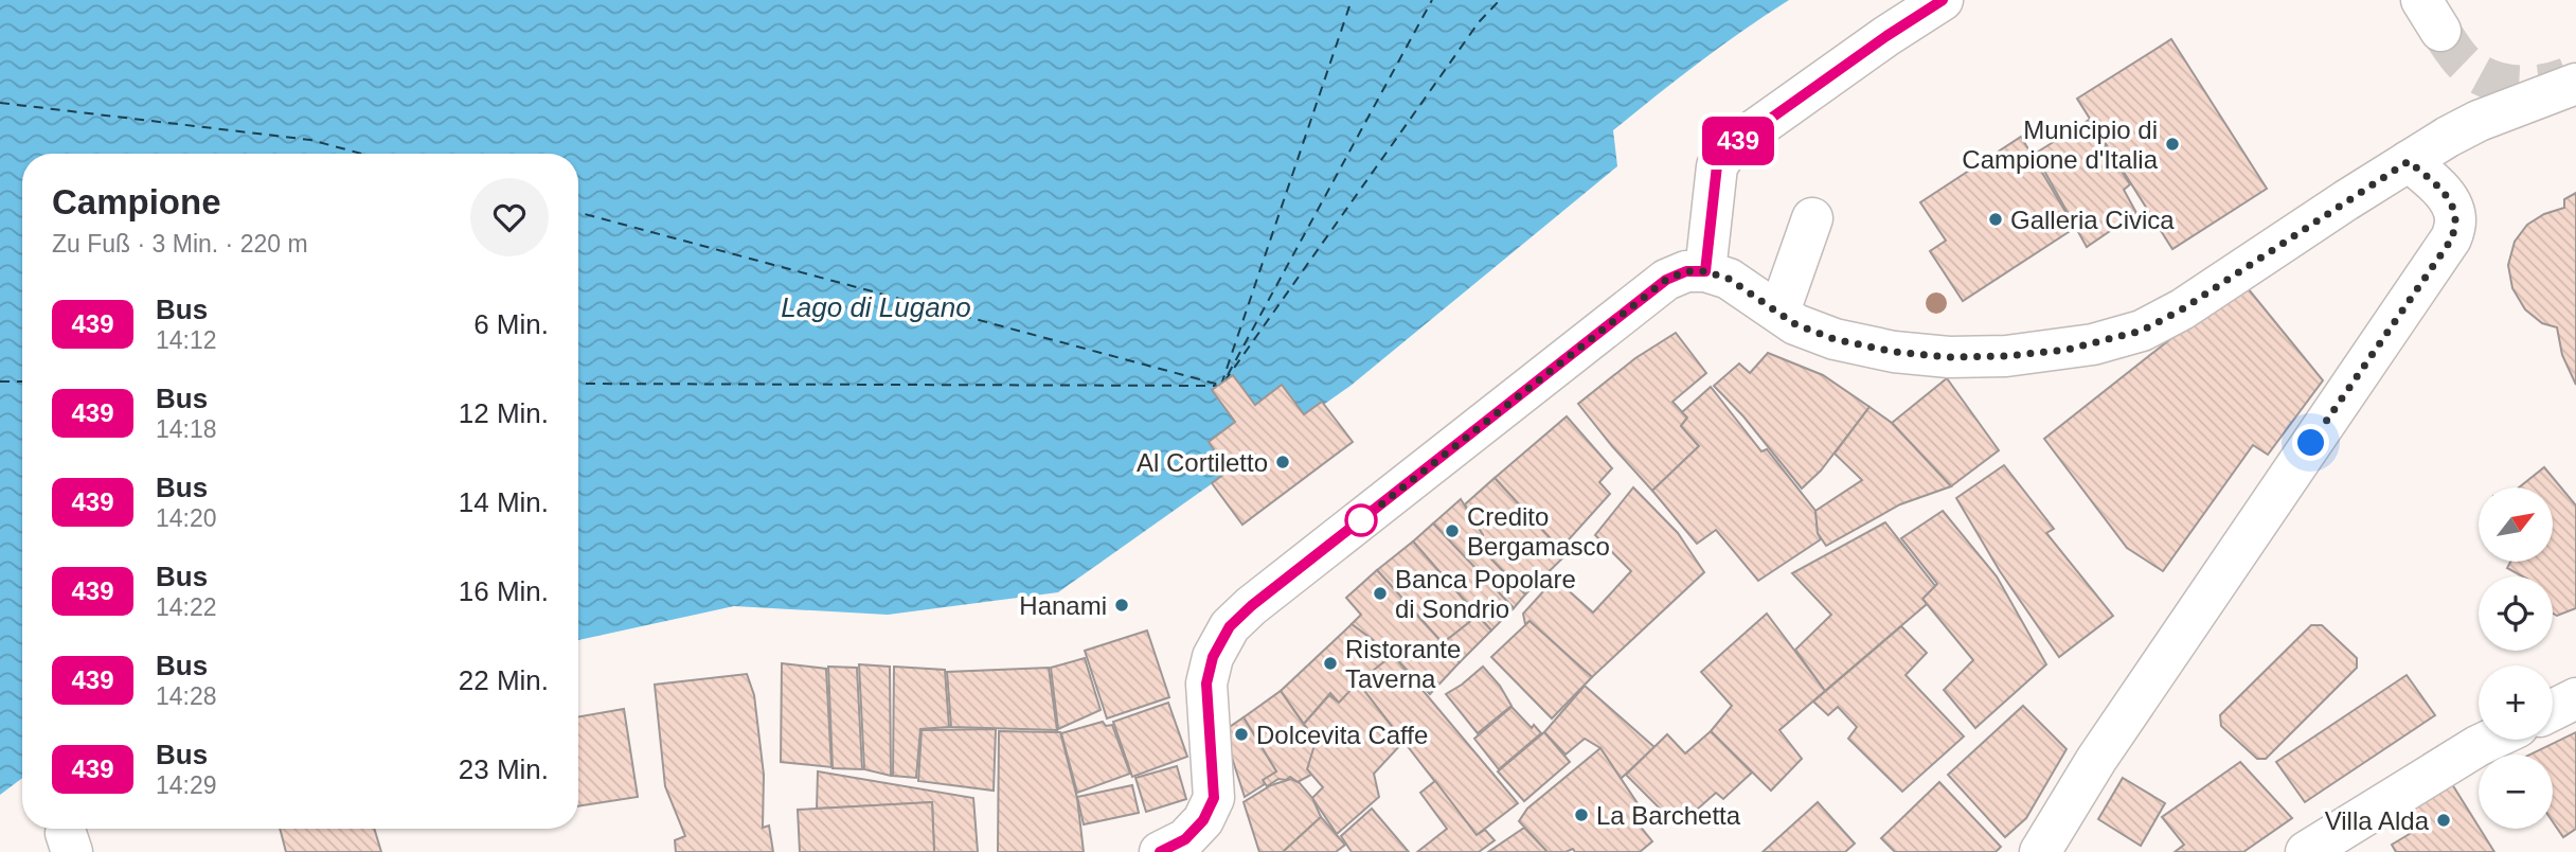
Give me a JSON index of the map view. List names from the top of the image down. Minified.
{"water":["Lago di Lugano"],"places":["Municipio di Campione d'Italia","Galleria Civica","Al Cortiletto","Credito Bergamasco","Banca Popolare di Sondrio","Hanami","Ristorante Taverna","Dolcevita Caffe","La Barchetta","Villa Alda"],"lines":["bus line 439"],"north":"top right","page":{"on_map":"439","heading":["Campione","Zu Fuß · 3 Min. · 220 m"],"list":[{"mark":"439","name":"Bus","note":"14:12","value":"6 Min."},{"mark":"439","name":"Bus","note":"14:18","value":"12 Min."},{"mark":"439","name":"Bus","note":"14:20","value":"14 Min."},{"mark":"439","name":"Bus","note":"14:22","value":"16 Min."},{"mark":"439","name":"Bus","note":"14:28","value":"22 Min."},{"mark":"439","name":"Bus","note":"14:29","value":"23 Min."}],"map_buttons":["+","−"]}}
